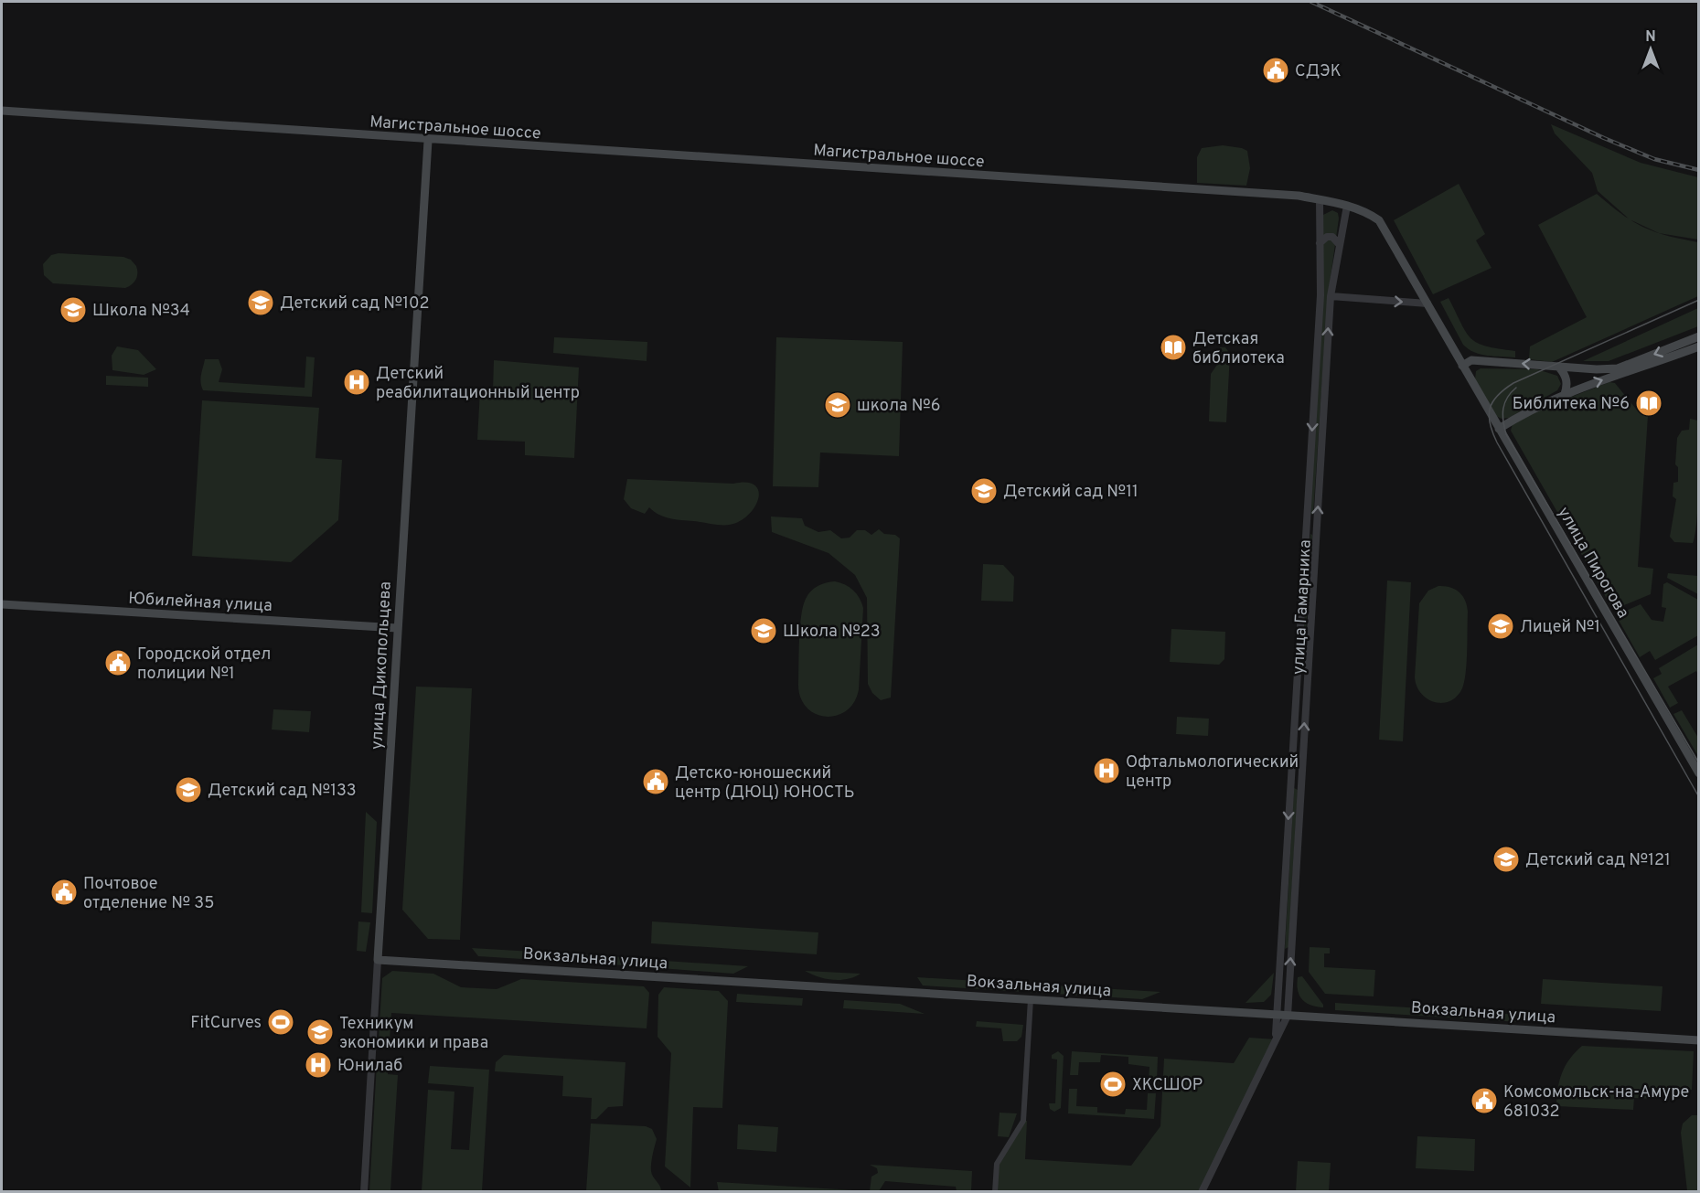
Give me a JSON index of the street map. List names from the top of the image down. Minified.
{"streets":{"main road":["Магистральное шоссе","улица Пирогова","Юбилейная улица","улица Дикопольцева","Вокзальная улица"],"street":["улица Гамарника"]},"crossings":[["Магистральное шоссе","улица Пирогова"],["Магистральное шоссе","улица Гамарника"],["Магистральное шоссе","улица Дикопольцева"],["Юбилейная улица","улица Дикопольцева"],["улица Гамарника","Вокзальная улица"],["улица Дикопольцева","Вокзальная улица"]],"places":{"public building":["СДЭК","Городской отдел полиции №1","Детско-юношеский центр (ДЮЦ) ЮНОСТЬ","Почтовое отделение № 35","Комсомольск-на-Амуре 681032"],"school or university":["Детский сад №102","Школа №34","школа №6","Детский сад №11","Лицей №1","Школа №23","Детский сад №133","Детский сад №121","Техникум экономики и права"],"library":["Детская библиотека","Библитека №6"],"hospital":["Детский реабилитационный центр","Офтальмологический центр","Юнилаб"],"sports":["FitCurves","ХКСШОР"]},"north":"top"}
